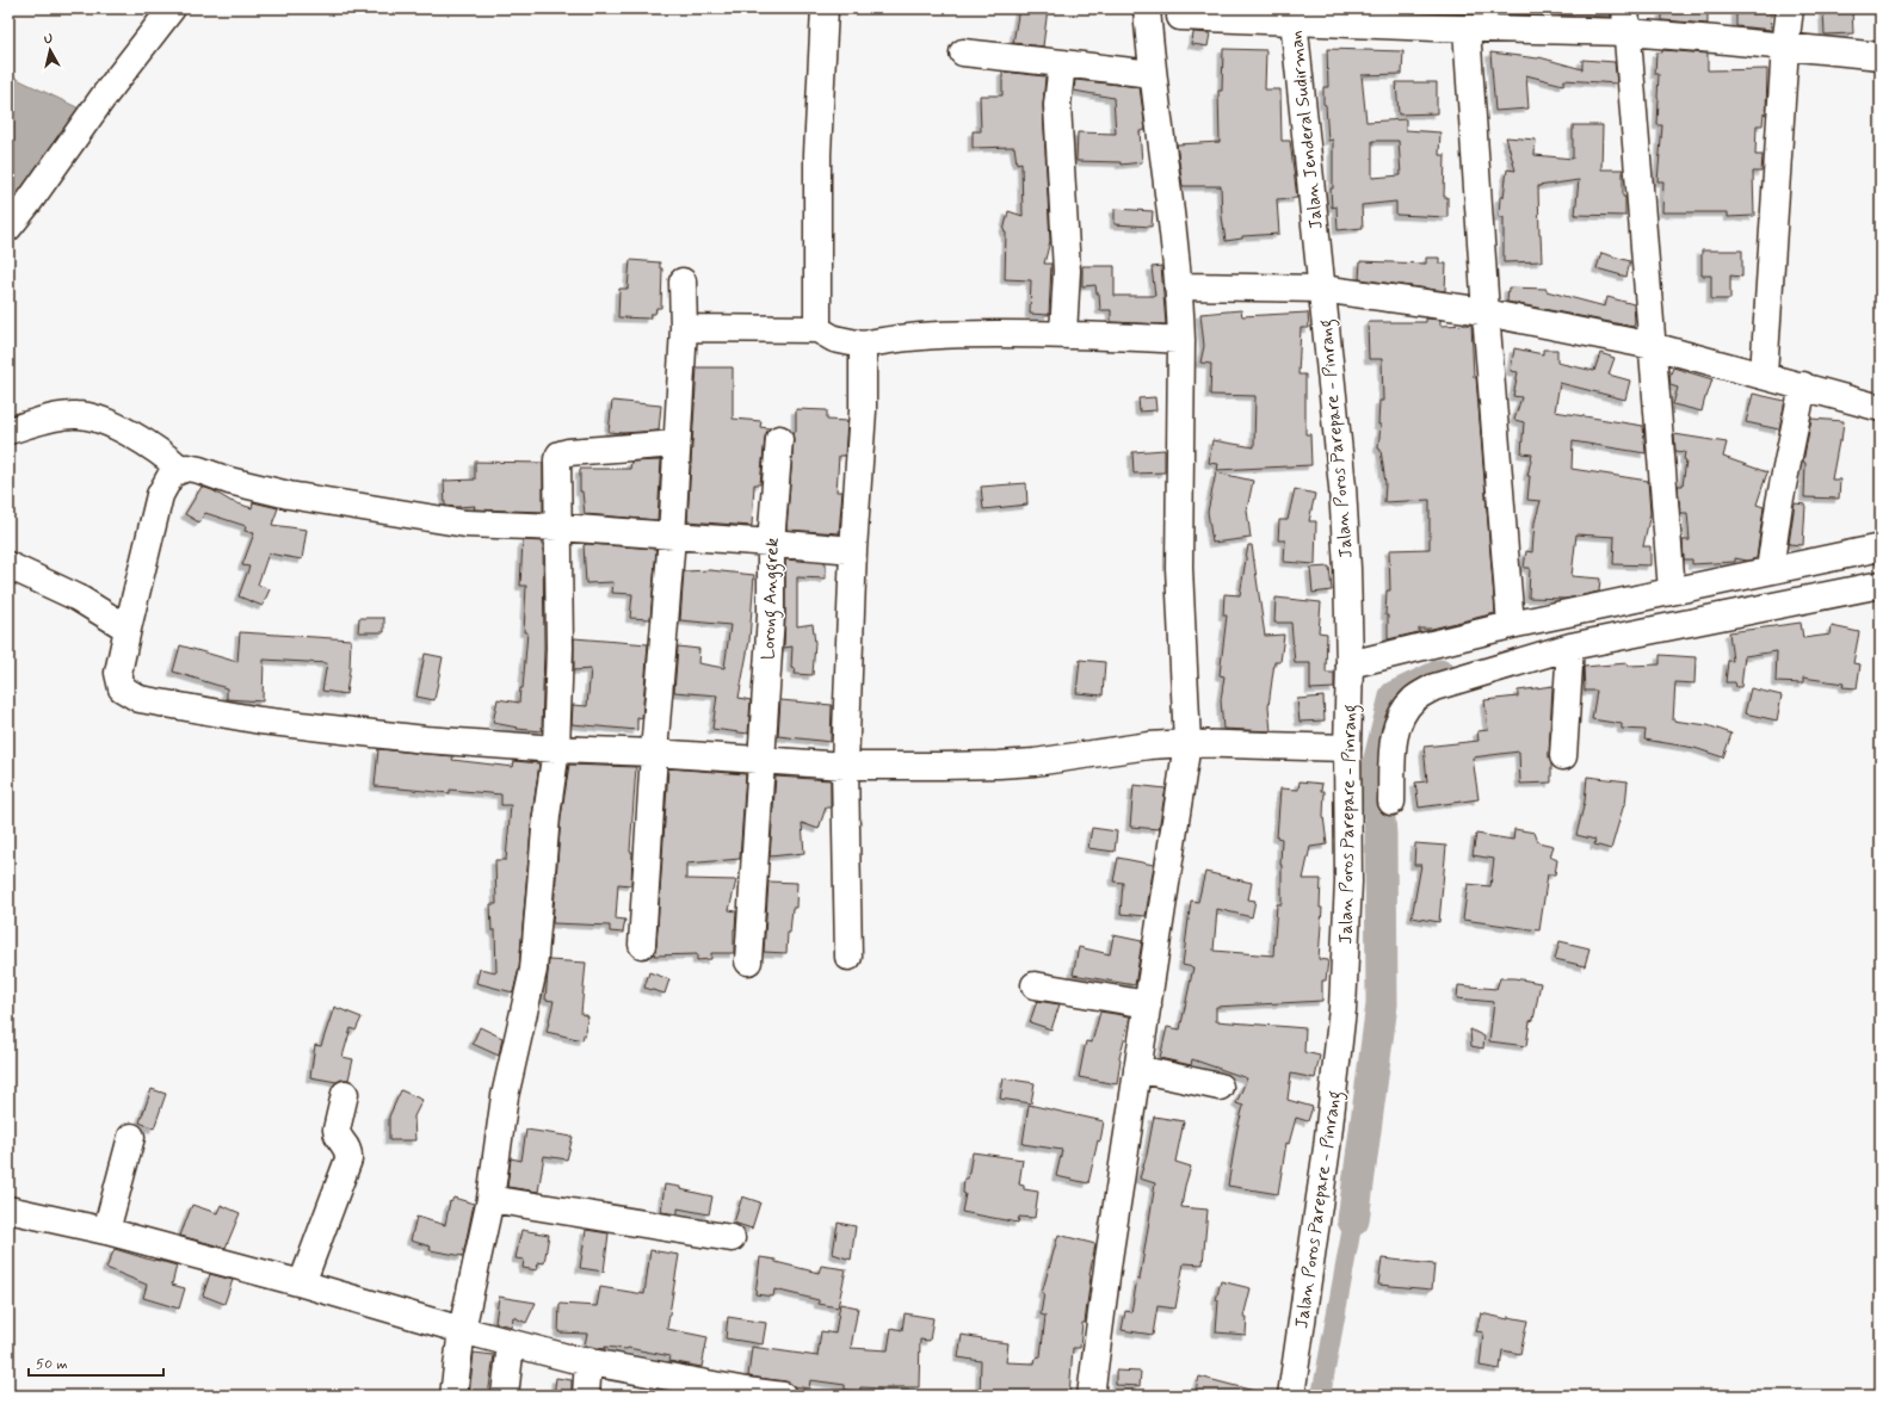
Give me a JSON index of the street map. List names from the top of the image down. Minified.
{"streets":{"main road":["Jalan Jenderal Sudirman","Jalan Poros Parepare - Pinrang","Lorong Anggrek"]},"crossings":[["Jalan Jenderal Sudirman","Jalan Poros Parepare - Pinrang"]],"scale_bar":"50 m","north":"top"}
